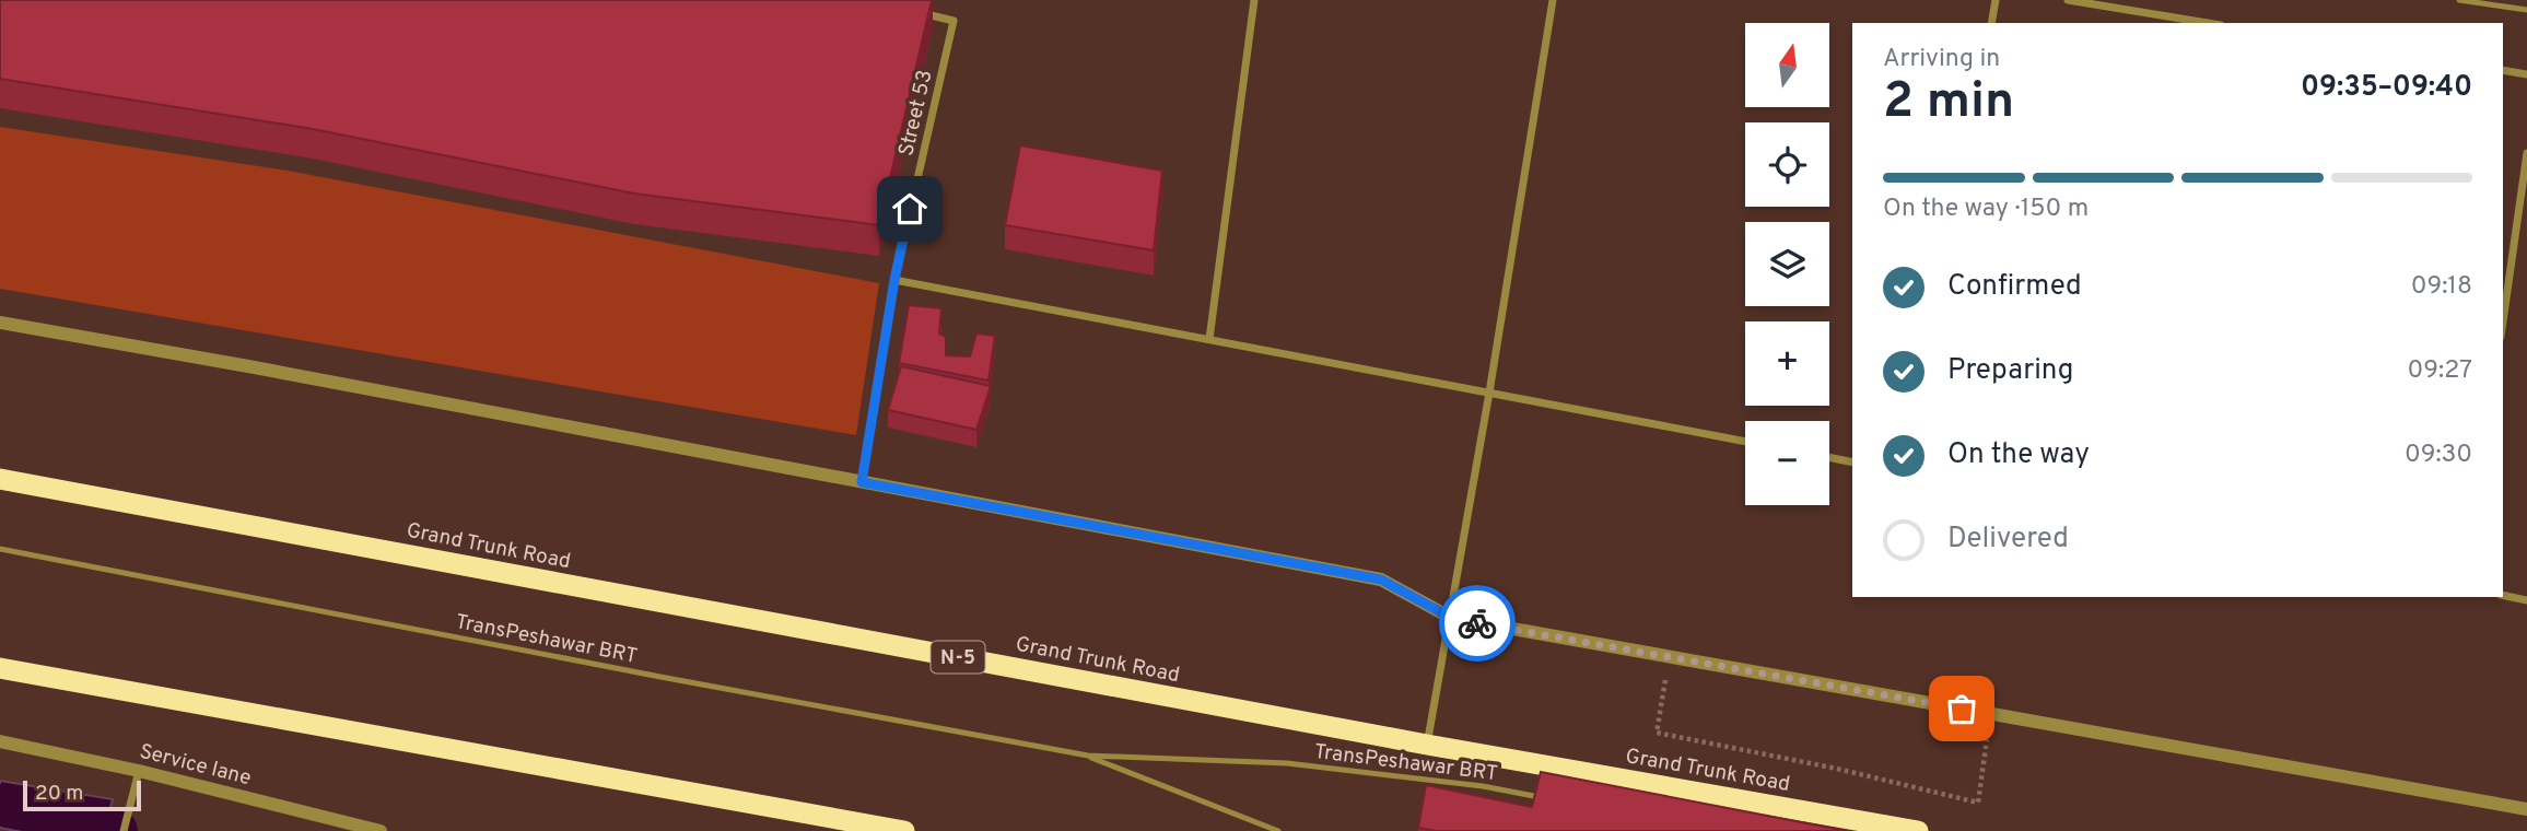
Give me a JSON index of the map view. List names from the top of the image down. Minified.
{"streets":{"highway":["Grand Trunk Road","N-5"],"street":["Street 53","Service lane"],"lane":["TransPeshawar BRT"]},"scale_bar":"20 m","north":"top","page":{"map_buttons":["+","−"],"heading":["2 min","Arriving in","09:35–09:40"],"bar":"On the way · 150 m","list":[["Confirmed","09:18"],["Preparing","09:27"],["On the way","09:30"],"Delivered"],"scale":"20 m"}}
